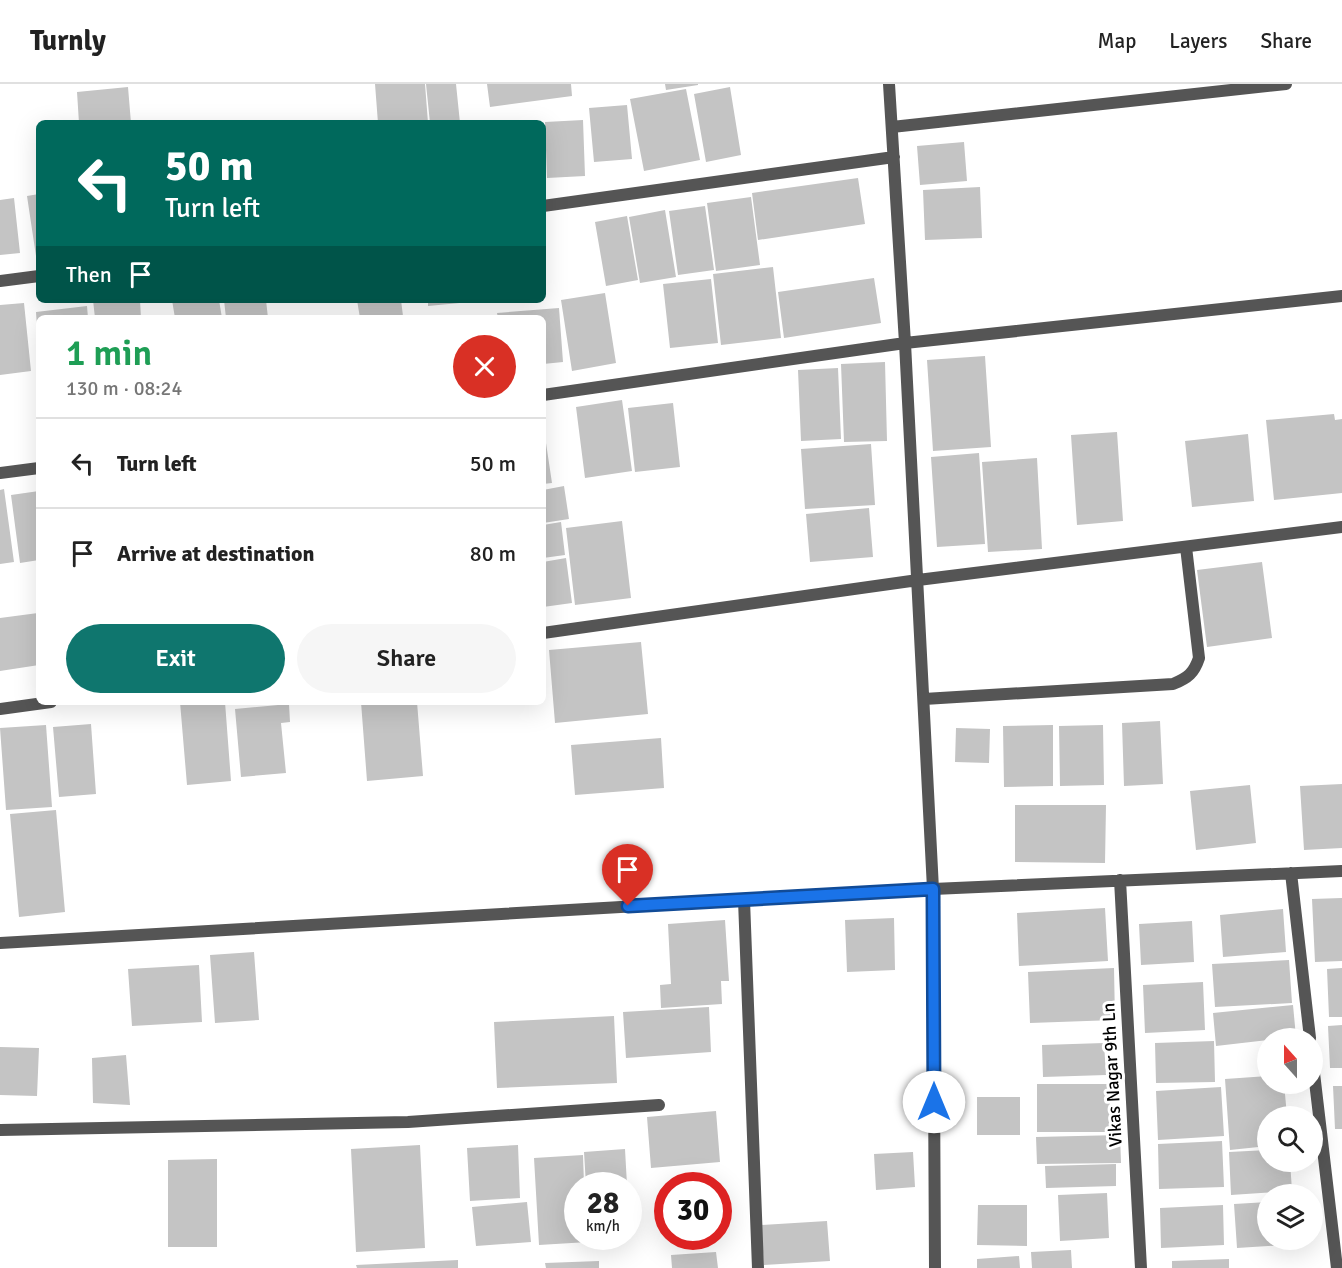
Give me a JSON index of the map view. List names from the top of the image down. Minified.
{"streets":{"street":["Vikas Nagar 9th Ln"]},"north":"top","page":{"header":"Turnly","nav":["Map","Layers","Share"],"turn":["50 m","Turn left"],"then":"Then","heading":["1 min","130 m · 08:24"],"list":[{"name":"Turn left","value":"50 m"},{"name":"Arrive at destination","value":"80 m"}],"buttons":["Exit","Share"],"speed":"28 km/h","limit":"30"}}
